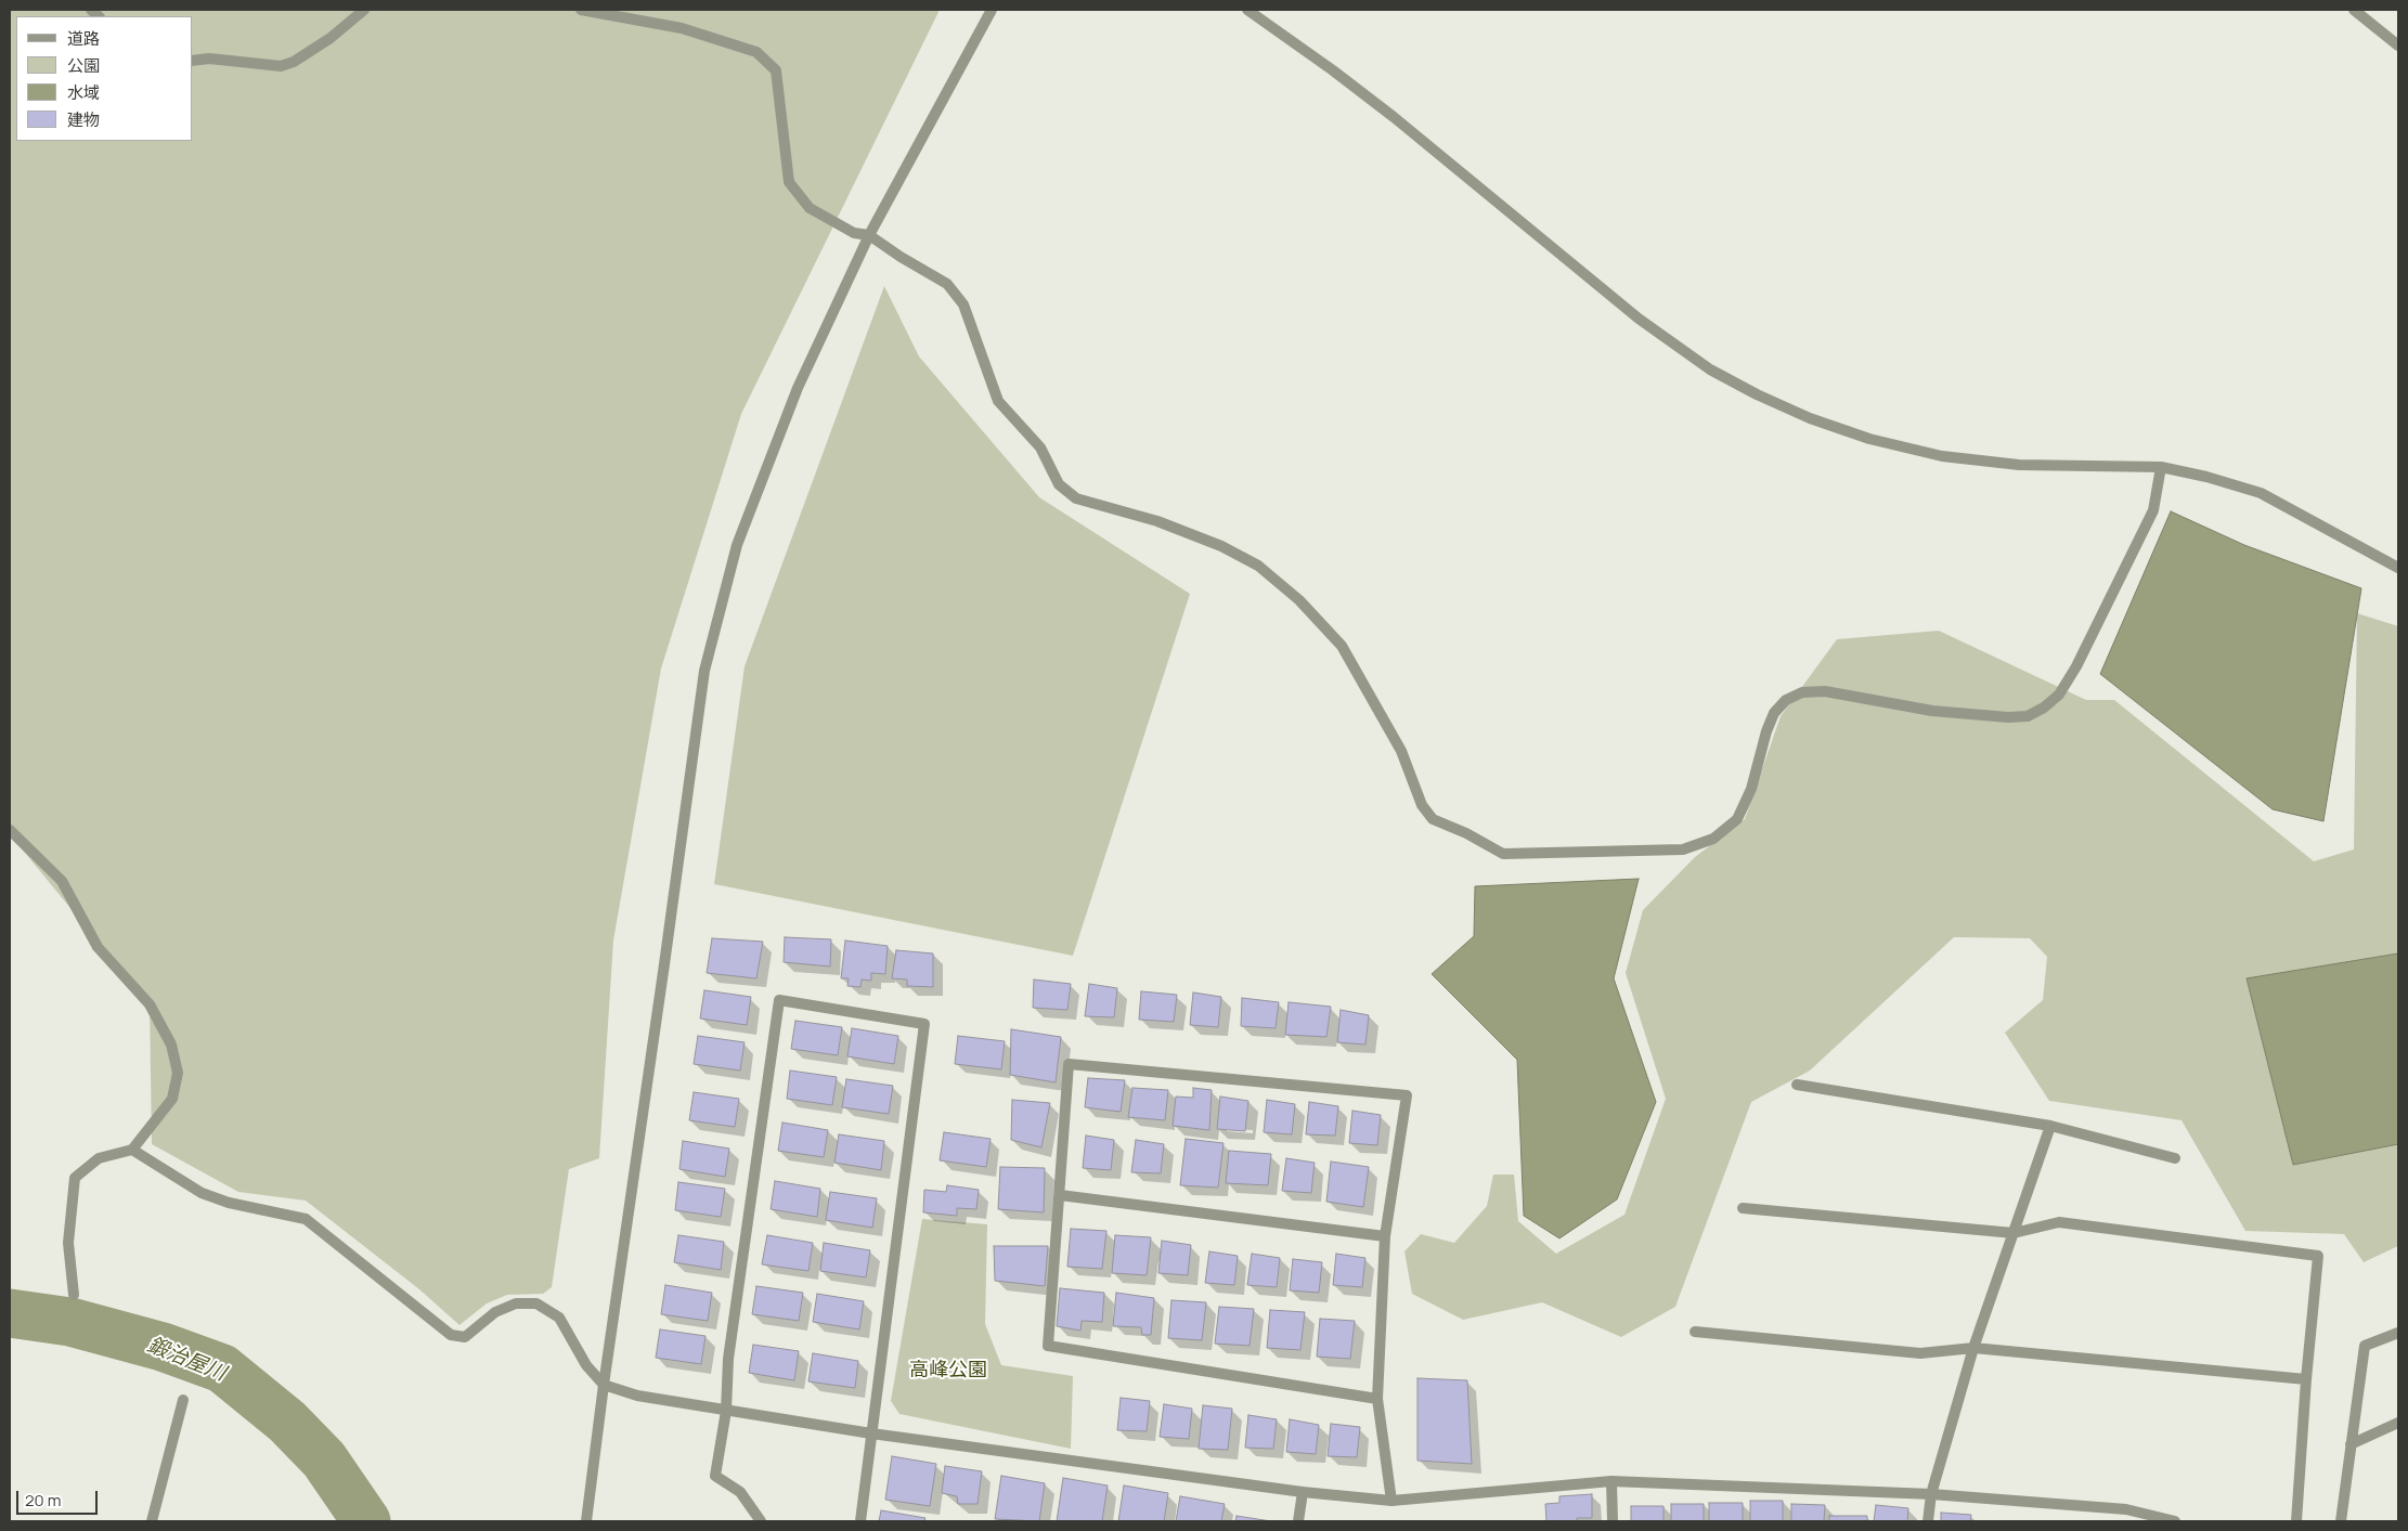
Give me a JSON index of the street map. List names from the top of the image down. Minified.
{"water":["鍛治屋川"],"parks":["高峰公園"],"legend":["道路","公園","水域","建物"],"scale_bar":"20 m"}
